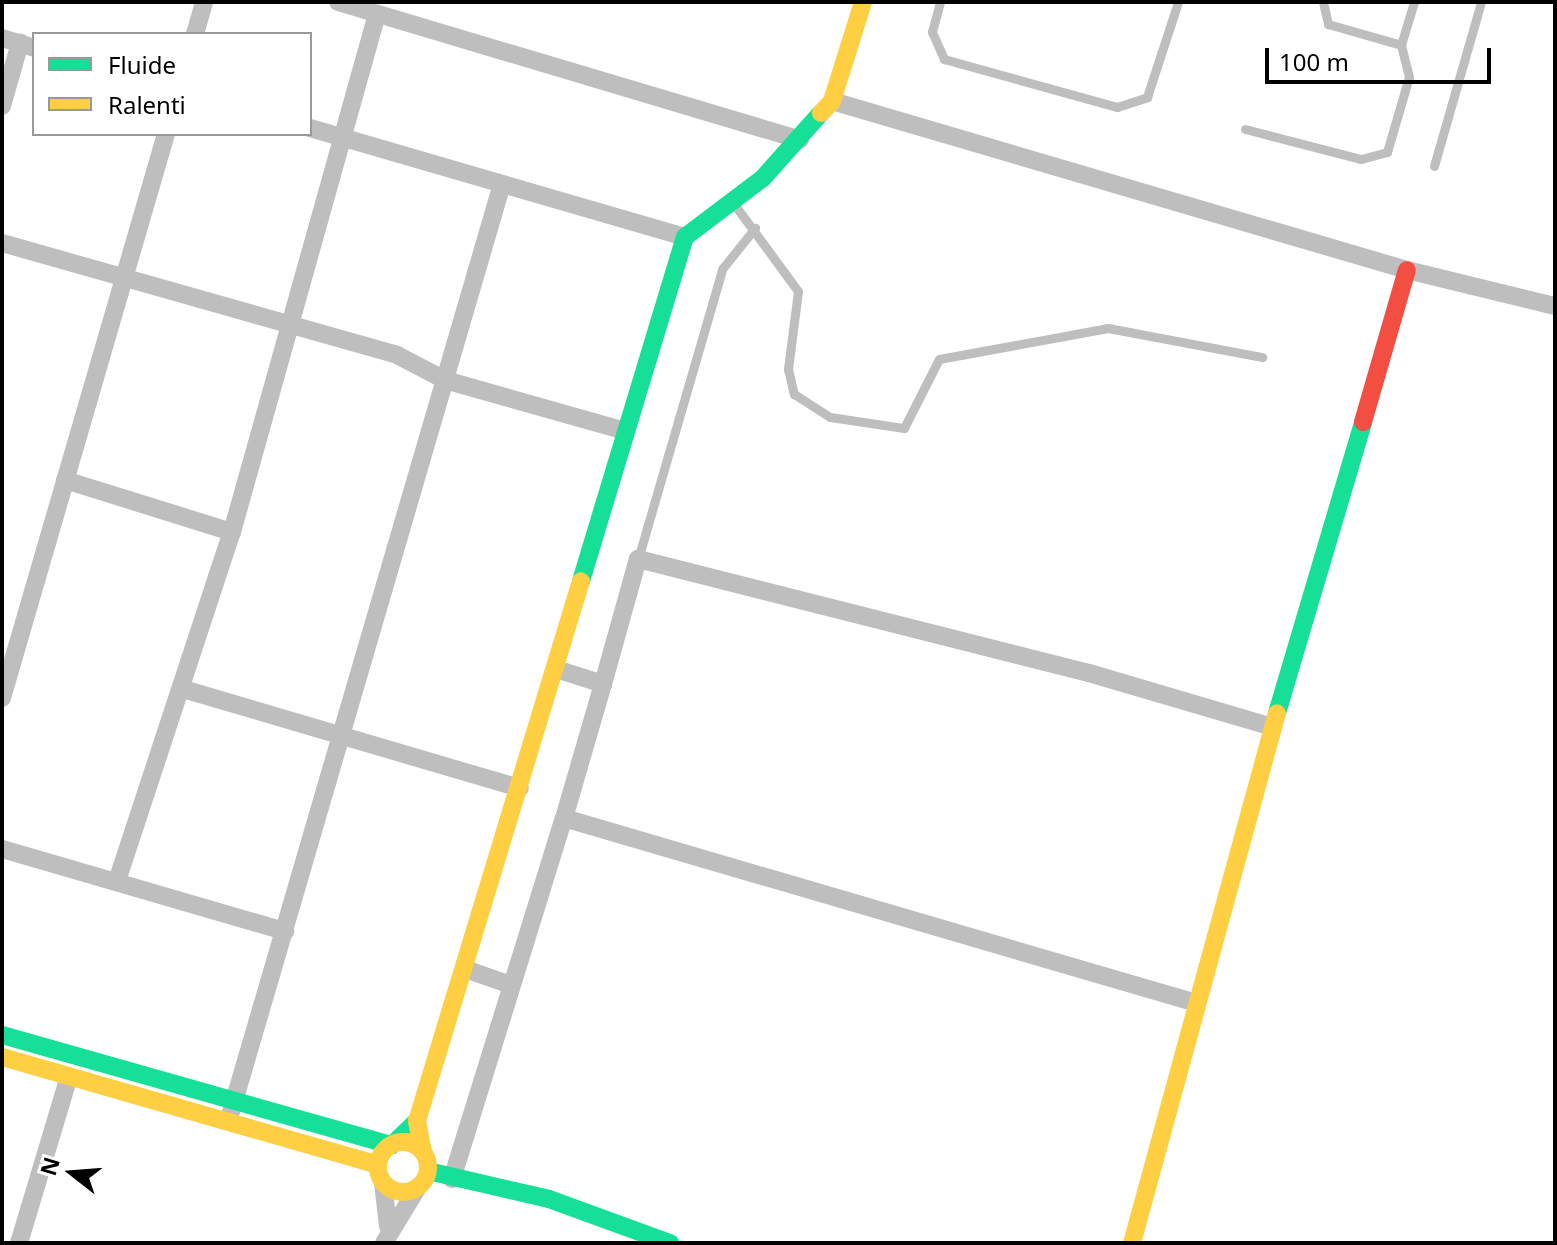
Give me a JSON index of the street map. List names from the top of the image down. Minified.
{"legend":["Fluide","Ralenti"],"scale_bar":"100 m","north":"left"}
